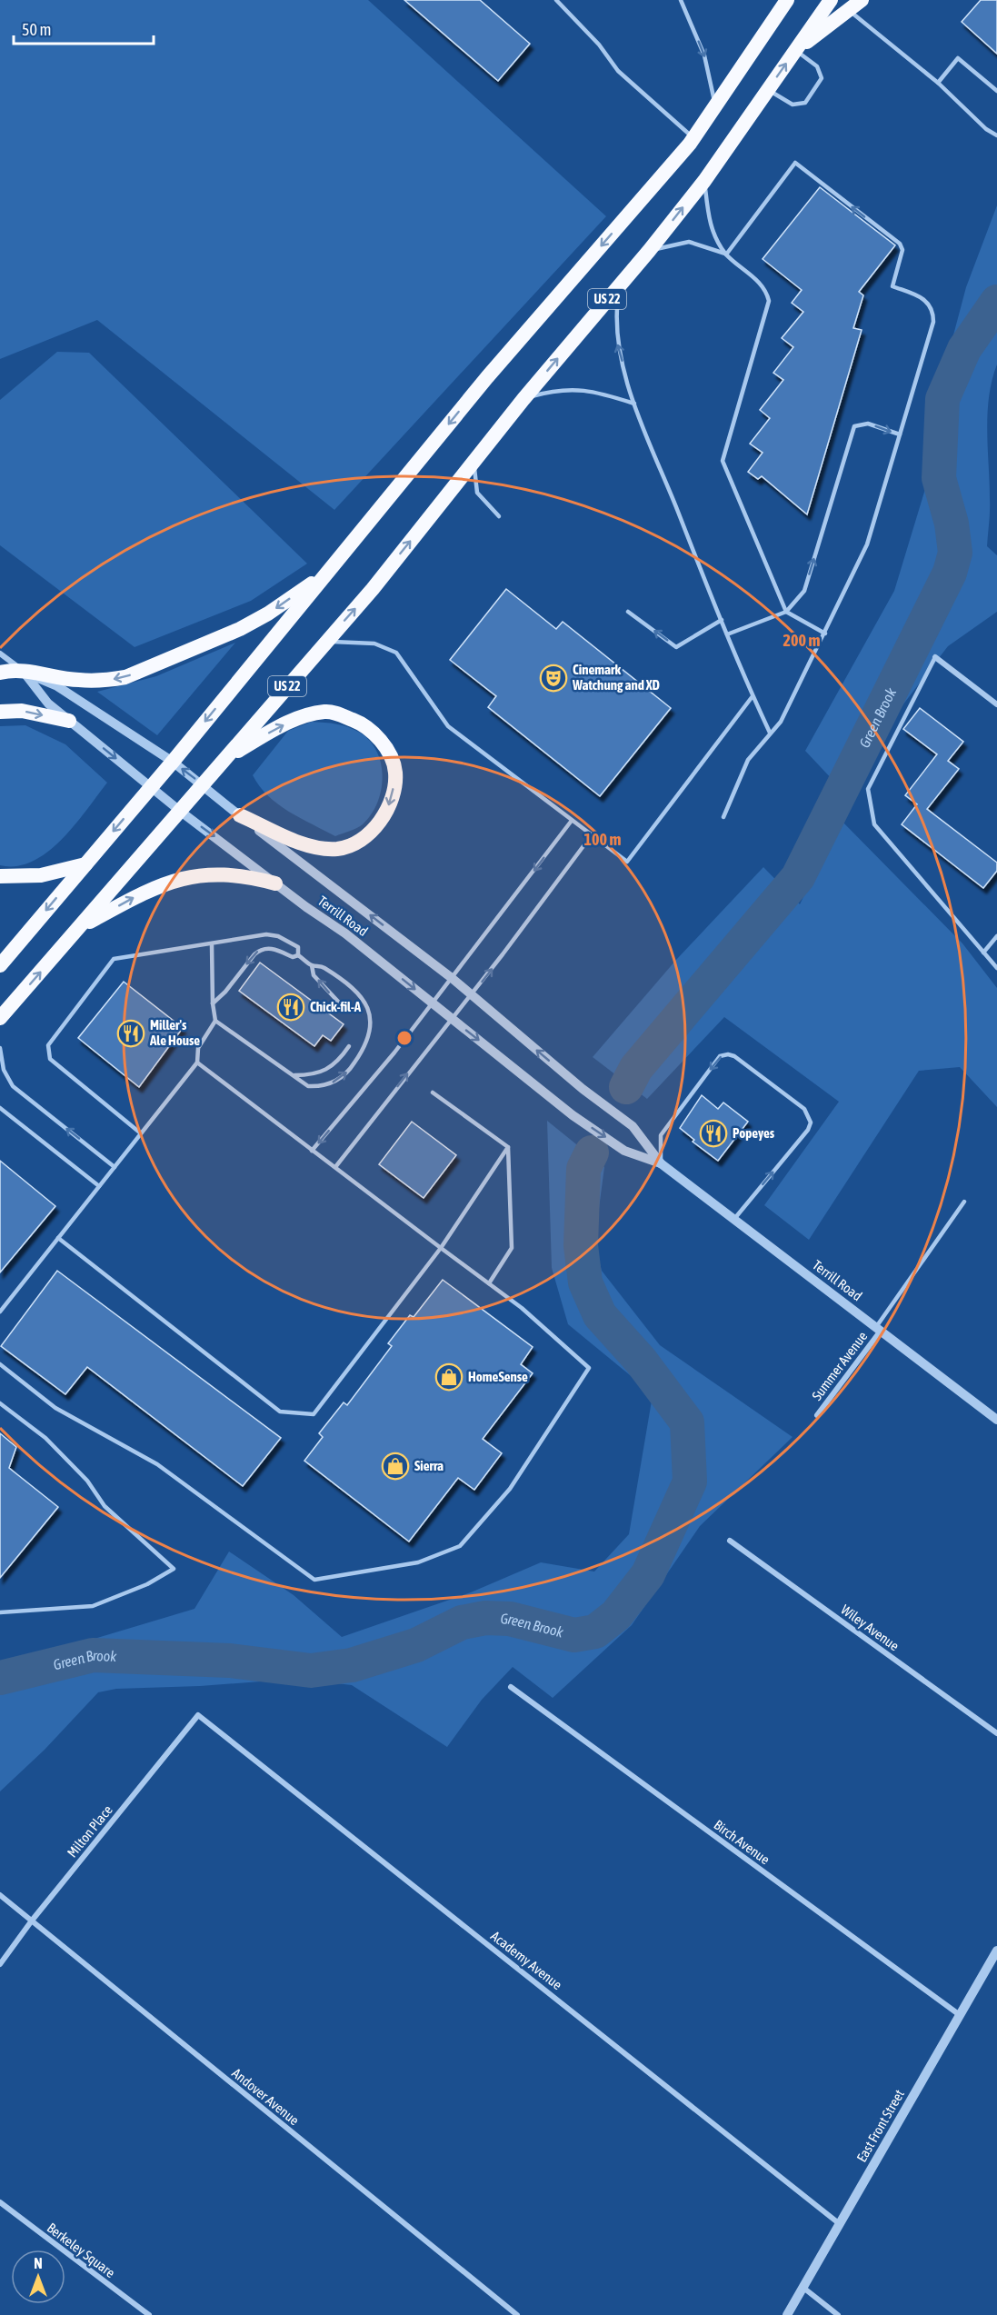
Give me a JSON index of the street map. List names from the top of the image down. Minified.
{"streets":{"highway":["US 22"],"street":["Terrill Road","Summer Avenue","Wiley Avenue","Milton Place","Birch Avenue","Academy Avenue","Andover Avenue","East Front Street","Berkeley Square"]},"crossings":[["US 22","Terrill Road"],["Terrill Road","Summer Avenue"],["Milton Place","Academy Avenue"],["Milton Place","Andover Avenue"],["Birch Avenue","East Front Street"],["Academy Avenue","East Front Street"]],"water":["Green Brook"],"places":{"theatre":["Cinemark Watchung and XD"],"restaurant":["Chick-fil-A","Miller's Ale House","Popeyes"],"shop":["HomeSense","Sierra"]},"scale_bar":"50 m","north":"top","rings":["200 m","100 m"]}
